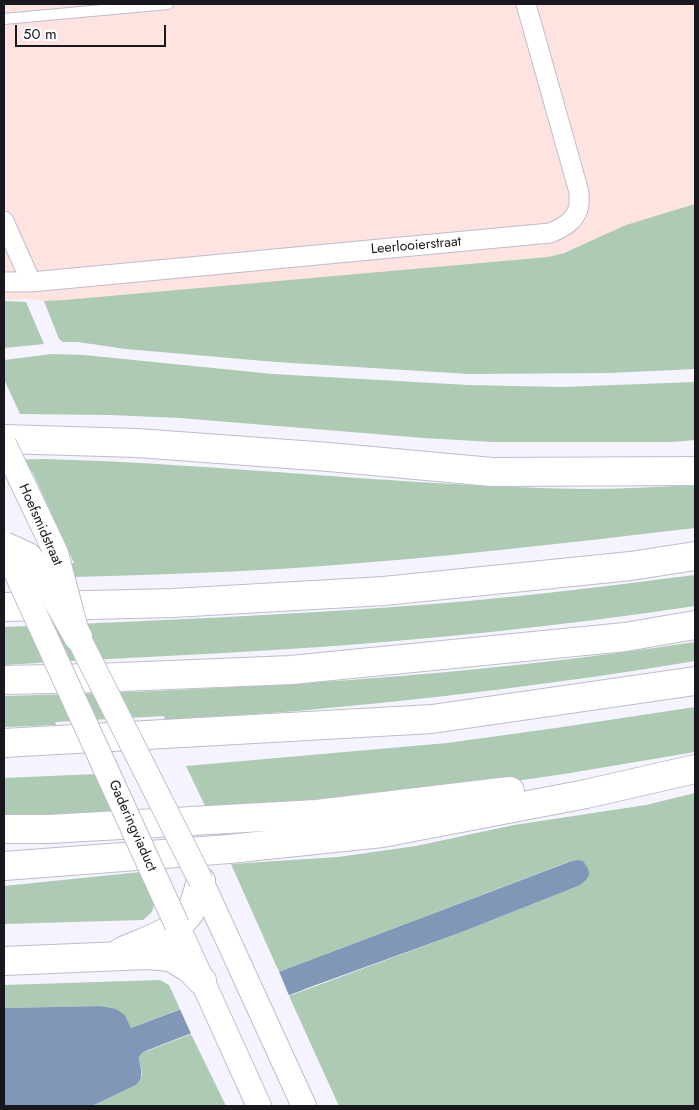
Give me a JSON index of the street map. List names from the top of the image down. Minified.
{"streets":{"street":["Leerlooierstraat","Hoefsmidstraat","Gaderingviaduct"]},"scale_bar":"50 m"}
